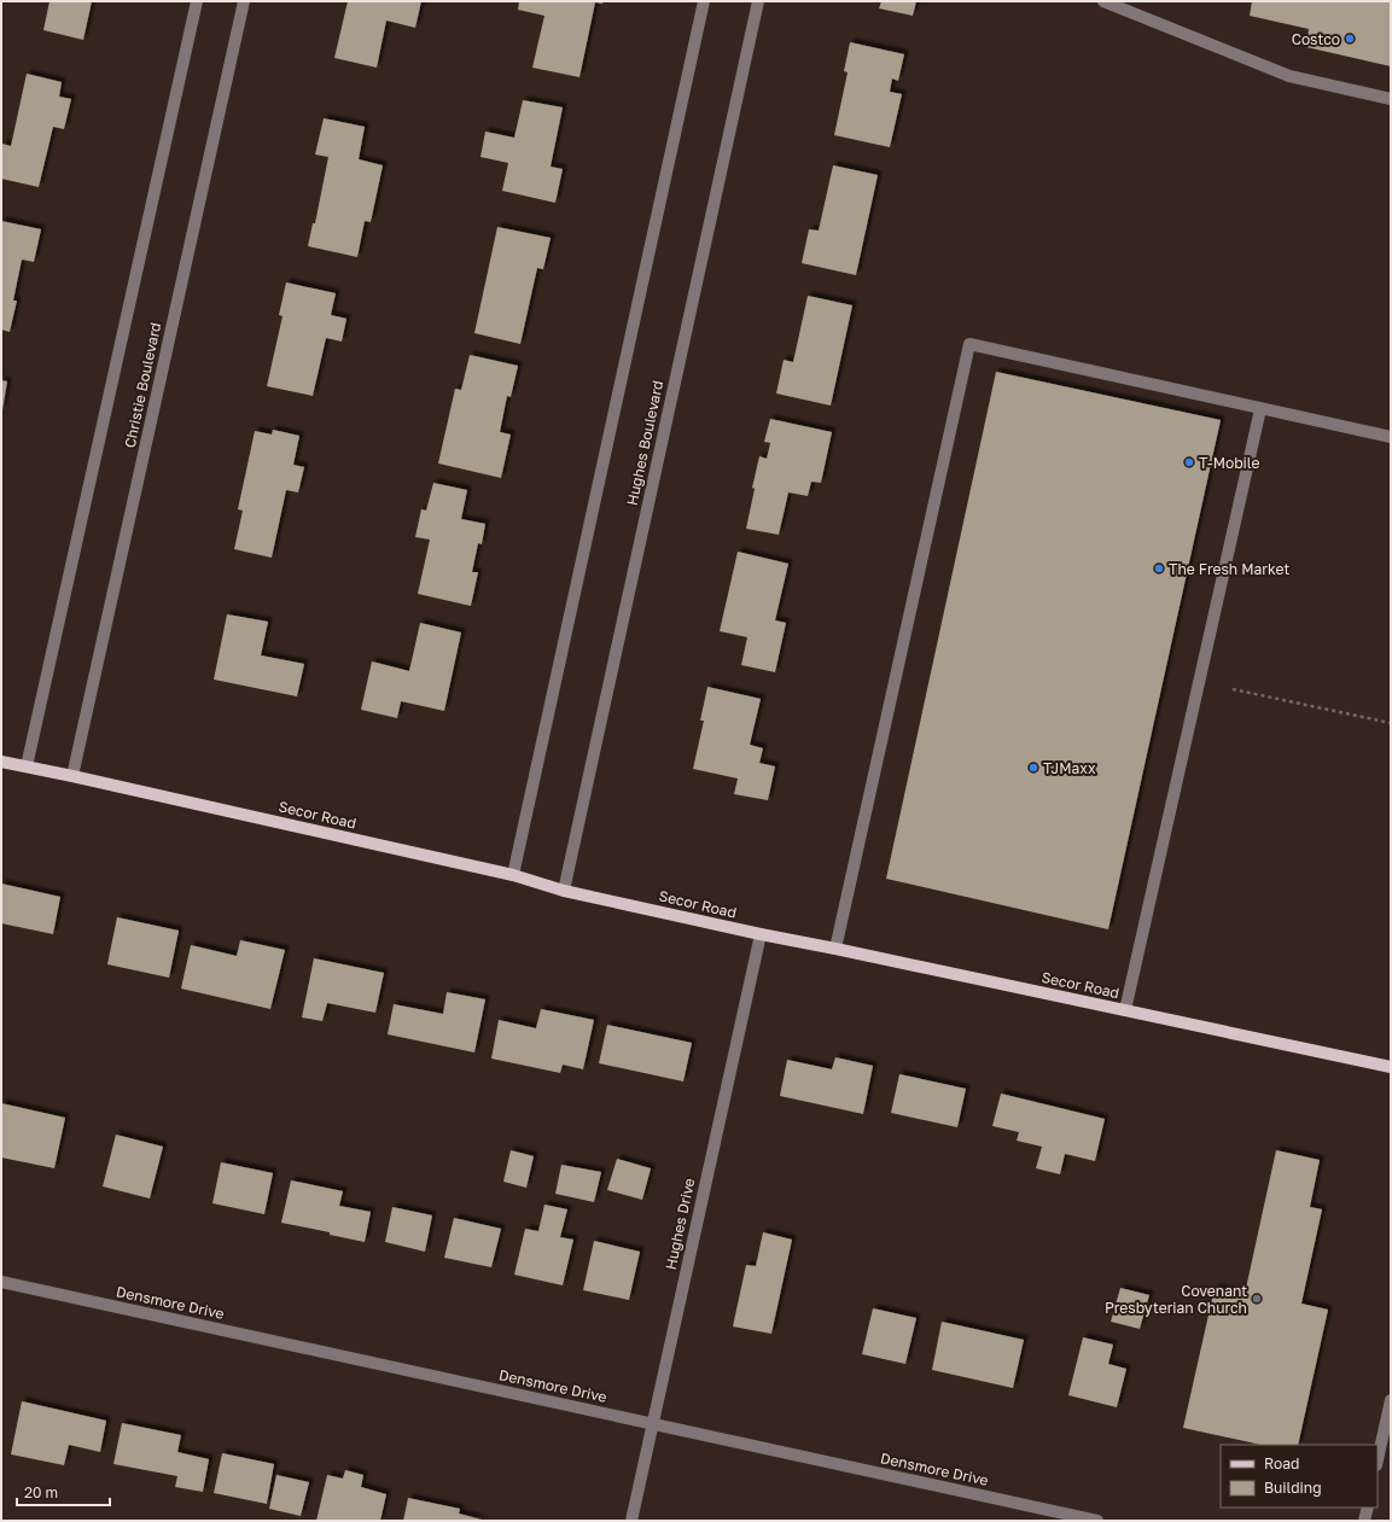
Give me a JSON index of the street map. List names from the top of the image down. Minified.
{"streets":{"main road":["Secor Road"],"street":["Christie Boulevard","Hughes Boulevard","Hughes Drive","Densmore Drive"]},"crossings":[["Christie Boulevard","Secor Road"],["Hughes Boulevard","Secor Road"],["Secor Road","Hughes Drive"],["Hughes Drive","Densmore Drive"]],"places":["Costco","T-Mobile","The Fresh Market","TJMaxx","Covenant Presbyterian Church"],"legend":["Road","Building"],"scale_bar":"20 m"}
